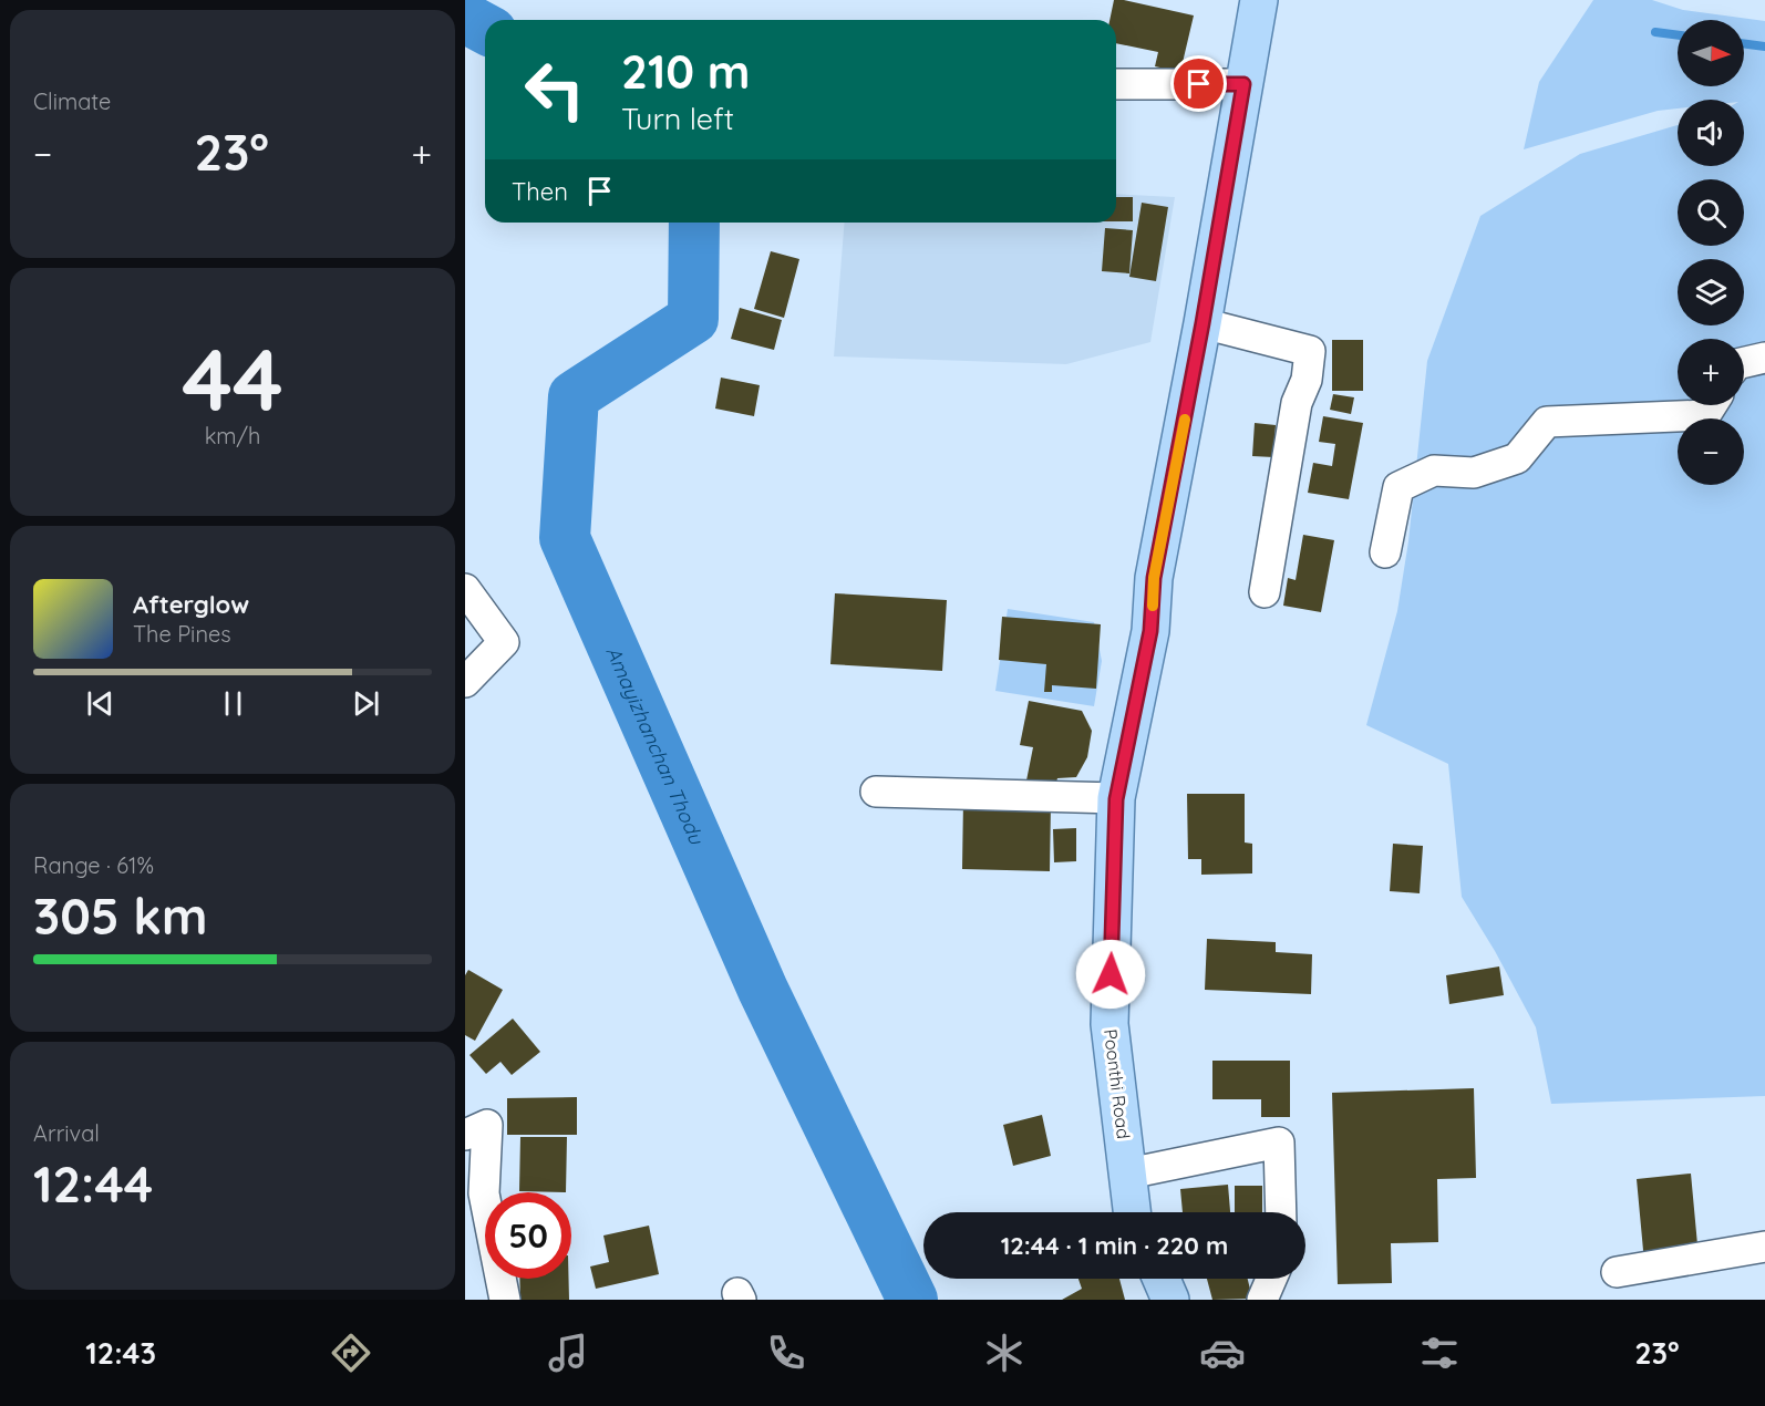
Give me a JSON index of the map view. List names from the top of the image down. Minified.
{"streets":{"main road":["Poonthi Road"]},"water":["Amayizhanchan Thodu"],"north":"right","page":{"tile":["Climate",["44","km/h"],["Range · 61%","305 km"],["Arrival","12:44"]],"map_buttons":["+","−"],"turn":["210 m","Turn left"],"heat":["−","23°","+"],"then":"Then","song":["Afterglow","The Pines"],"limit":"50","trip":"12:44 · 1 min · 220 m","tabs":["12:43","23°"]}}
